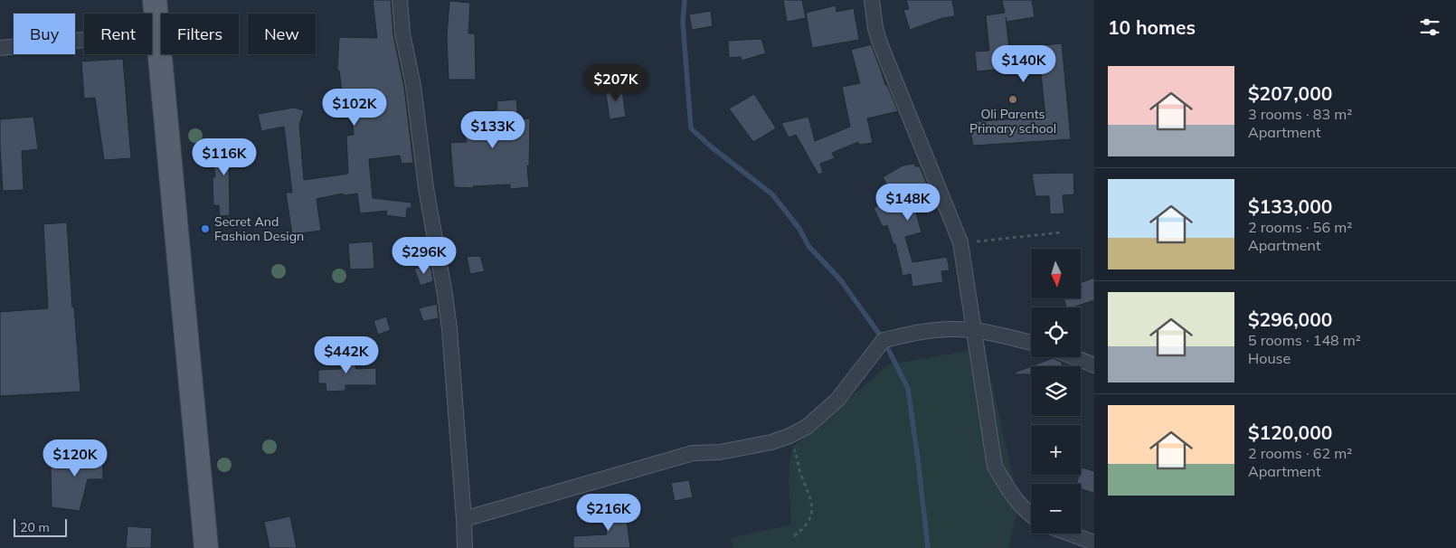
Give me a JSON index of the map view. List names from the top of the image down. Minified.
{"places":["Oli Parents Primary school","Secret And Fashion Design"],"scale_bar":"20 m","north":"bottom","page":{"heading":"10 homes","chip":["Buy","Rent","Filters","New"],"price":["$140K","$207K","$102K","$133K","$116K","$148K","$296K","$442K","$120K","$216K"],"list":[{"name":"$207,000","note":"3 rooms · 83 m² · Apartment"},{"name":"$133,000","note":"2 rooms · 56 m² · Apartment"},{"name":"$296,000","note":"5 rooms · 148 m² · House"},{"name":"$120,000","note":"2 rooms · 62 m² · Apartment"}],"map_buttons":["+","−"],"scale":"20 m"}}
